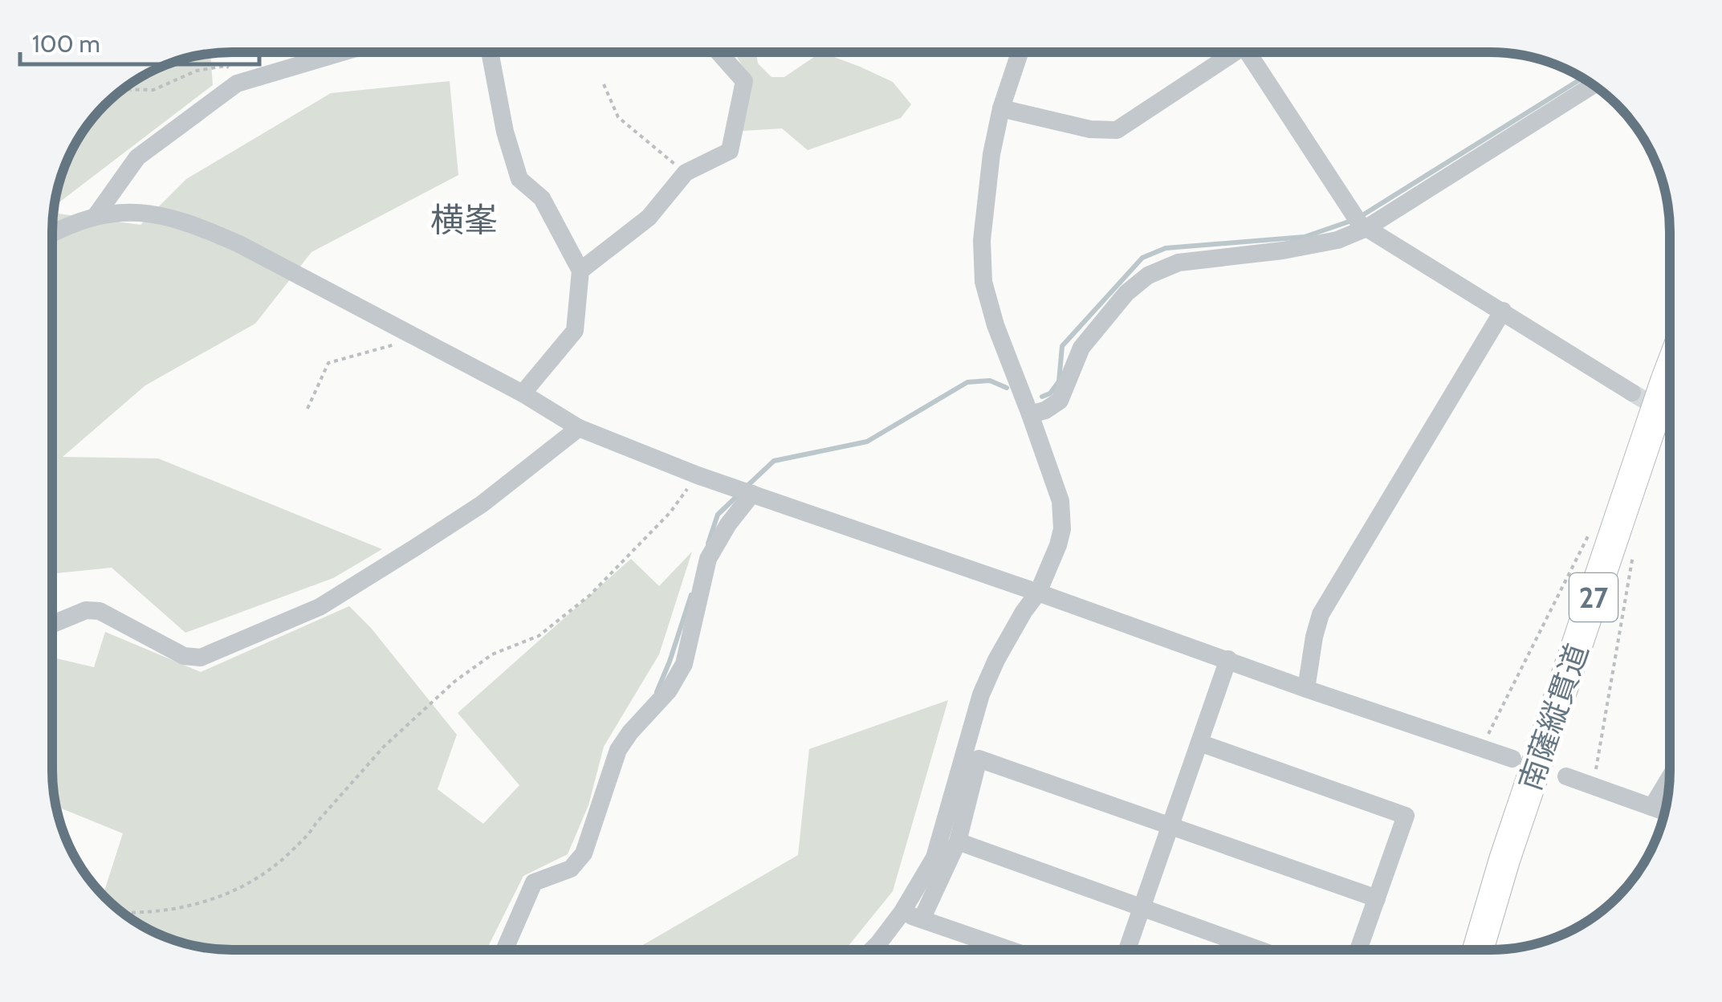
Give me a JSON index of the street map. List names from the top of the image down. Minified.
{"streets":{"main road":["27","南薩縦貫道"]},"districts":["横峯"],"scale_bar":"100 m"}
